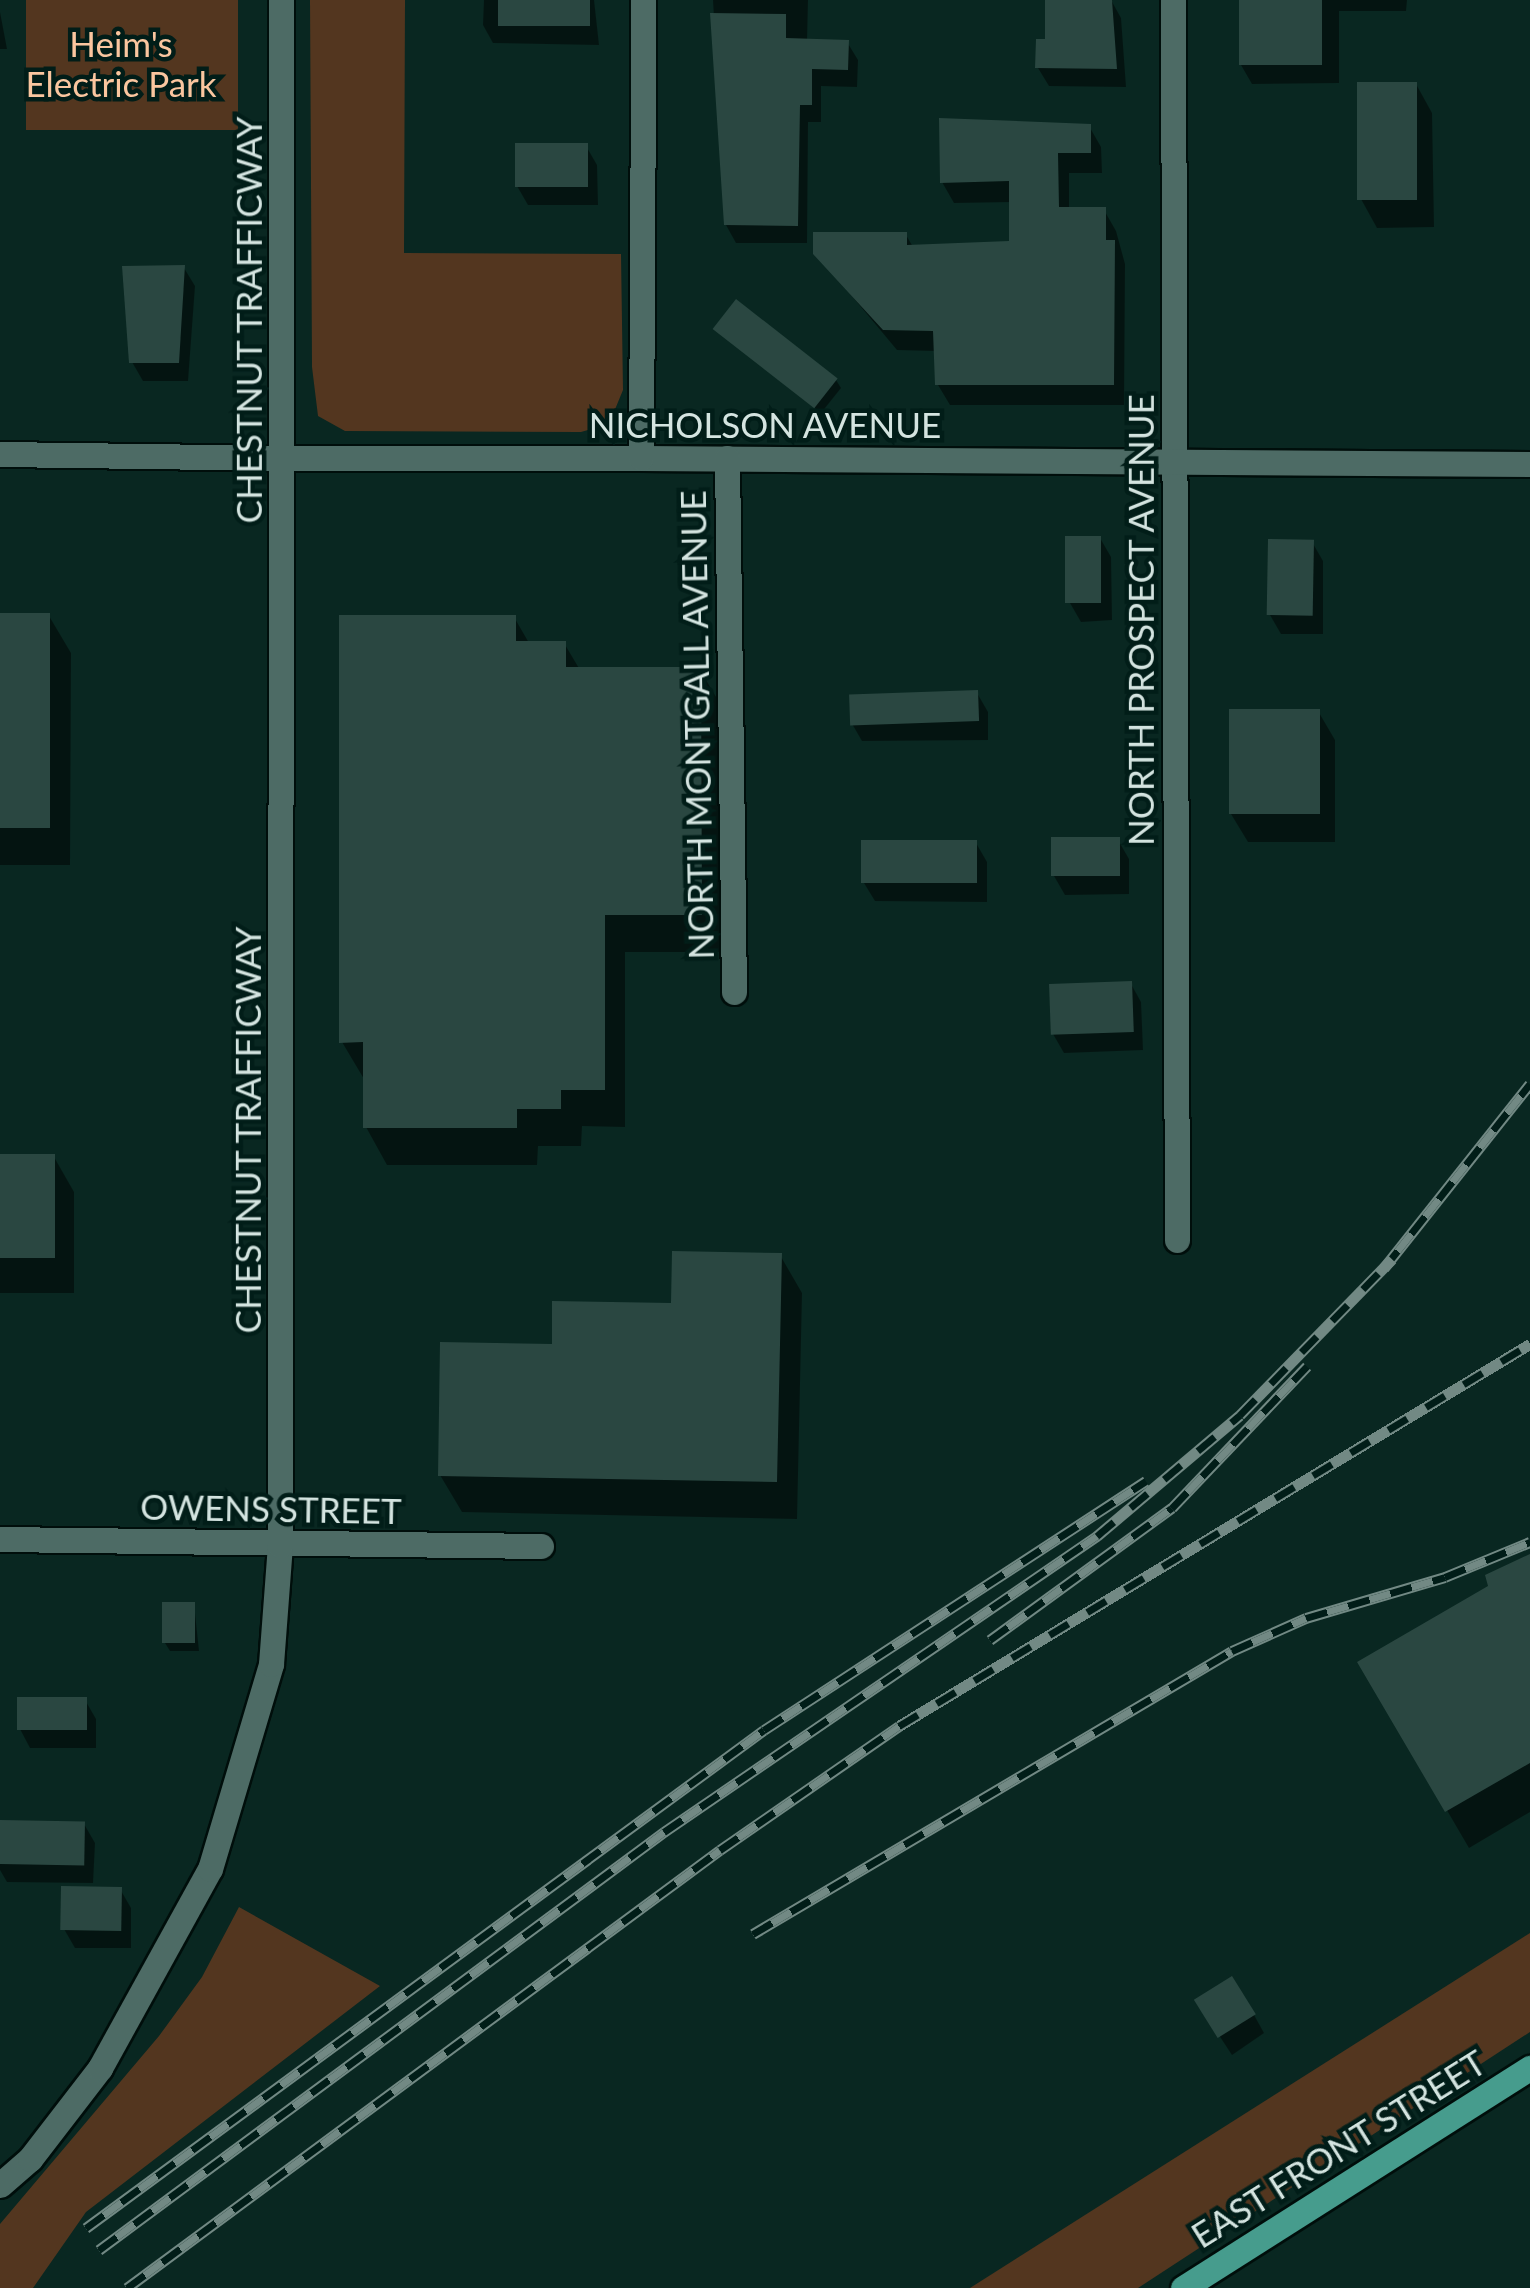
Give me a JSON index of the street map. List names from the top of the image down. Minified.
{"streets":{"main road":["EAST FRONT STREET"],"street":["CHESTNUT TRAFFICWAY","NICHOLSON AVENUE","NORTH PROSPECT AVENUE","NORTH MONTGALL AVENUE","OWENS STREET"]},"crossings":[["CHESTNUT TRAFFICWAY","NICHOLSON AVENUE"],["CHESTNUT TRAFFICWAY","OWENS STREET"],["NICHOLSON AVENUE","NORTH PROSPECT AVENUE"],["NICHOLSON AVENUE","NORTH MONTGALL AVENUE"]],"parks":["Heim's Electric Park"]}
